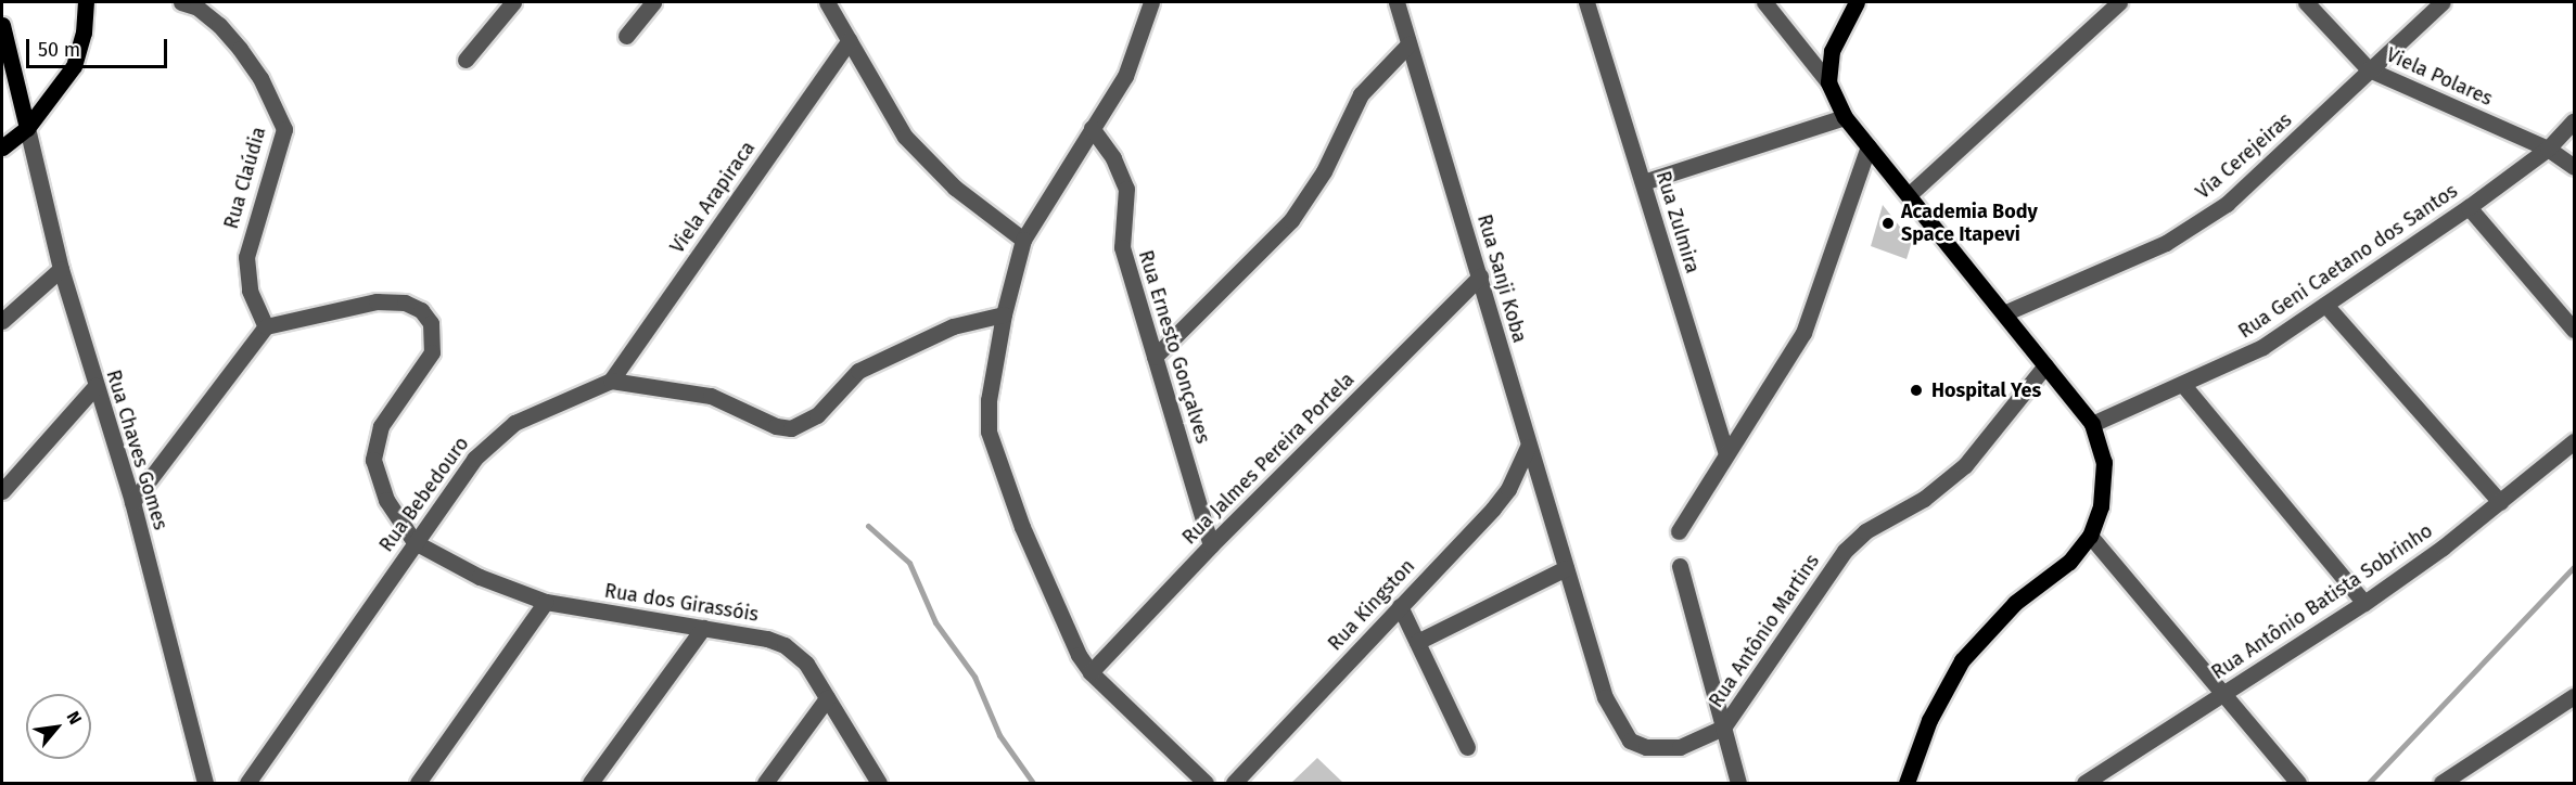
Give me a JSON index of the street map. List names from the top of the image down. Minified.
{"streets":{"street":["Viela Polares","Via Cerejeiras","Rua Claúdia","Viela Arapiraca","Rua Zulmira","Rua Geni Caetano dos Santos","Rua Sanji Koba","Rua Ernesto Gonçalves","Rua Chaves Gomes","Rua Jalmes Pereira Portela","Rua Bebedouro","Rua Antônio Batista Sobrinho","Rua dos Girassóis","Rua Kingston","Rua Antônio Martins"]},"crossings":[["Viela Polares","Via Cerejeiras"],["Viela Polares","Rua Geni Caetano dos Santos"],["Viela Arapiraca","Rua Bebedouro"],["Rua Sanji Koba","Rua Jalmes Pereira Portela"],["Rua Sanji Koba","Rua Kingston"],["Rua Sanji Koba","Rua Antônio Martins"],["Rua Ernesto Gonçalves","Rua Jalmes Pereira Portela"],["Rua Bebedouro","Rua dos Girassóis"]],"places":["Academia Body Space Itapevi","Hospital Yes"],"scale_bar":"50 m","north":"top right"}
